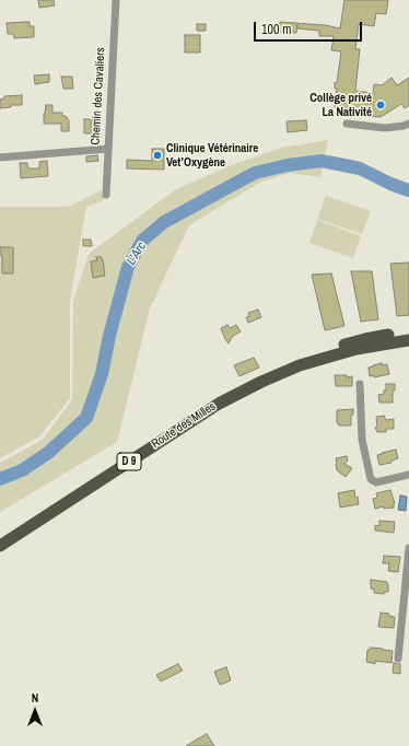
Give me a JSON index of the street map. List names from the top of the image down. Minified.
{"streets":{"main road":["Route des Milles","D 9"],"street":["Chemin des Cavaliers"]},"water":["L'Arc"],"places":["Collège privé La Nativité","Clinique Vétérinaire Vet’Oxygène"],"scale_bar":"100 m","north":"top"}
